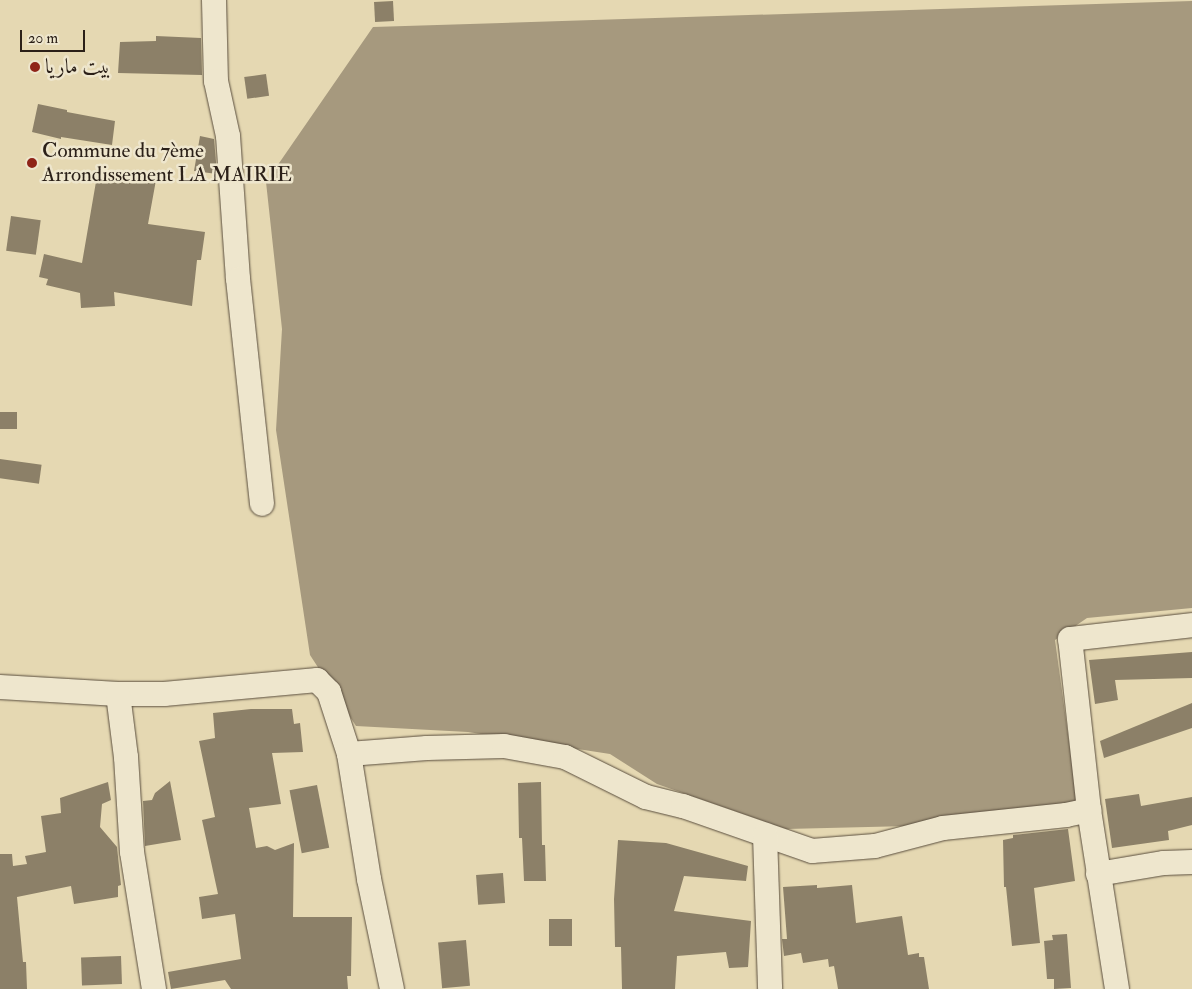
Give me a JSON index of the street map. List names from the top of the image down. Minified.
{"places":["بيت ماريا","Commune du 7ème Arrondissement LA MAIRIE"],"scale_bar":"20 m"}
